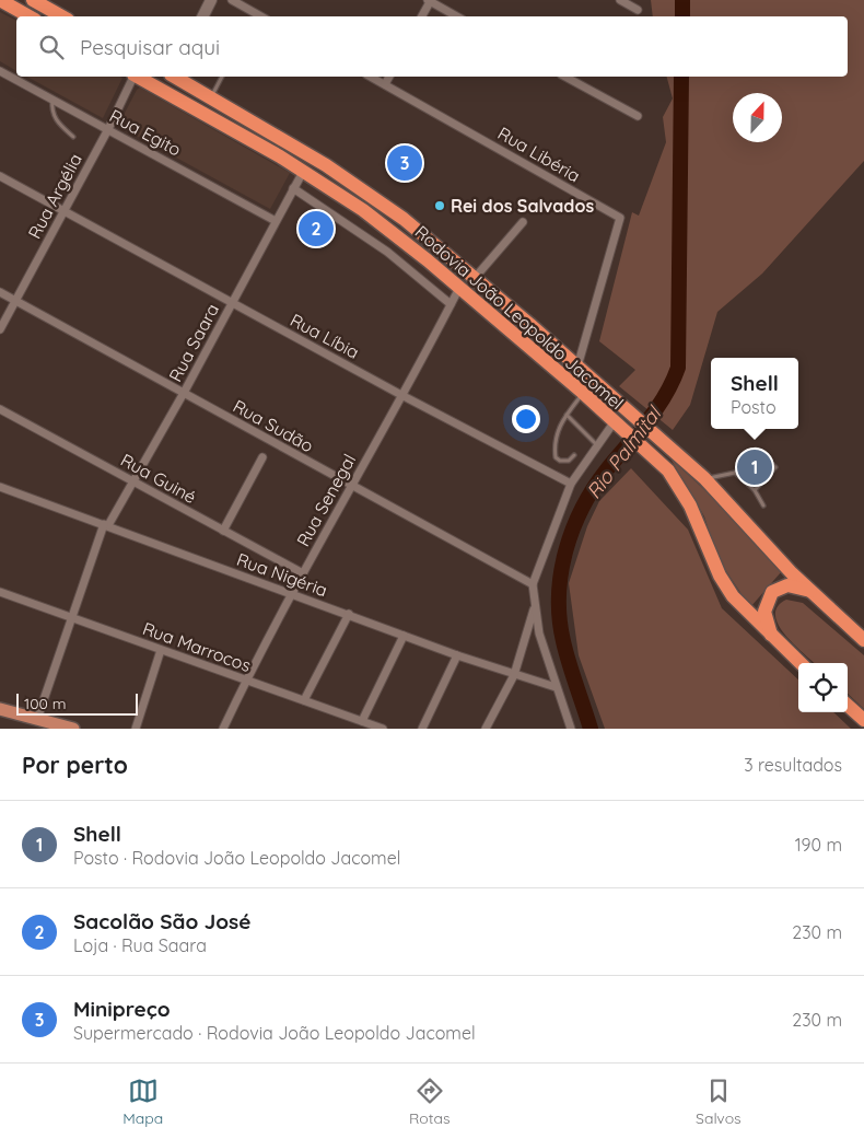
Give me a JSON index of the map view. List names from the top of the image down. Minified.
{"streets":{"highway":["Rodovia João Leopoldo Jacomel"],"street":["Rua Egito","Rua Libéria","Rua Argélia","Rua Líbia","Rua Saara","Rua Sudão","Rua Guiné","Rua Senegal","Rua Nigéria","Rua Marrocos"]},"crossings":[["Rua Egito","Rua Argélia"],["Rua Egito","Rua Saara"],["Rua Libéria","Rodovia João Leopoldo Jacomel"],["Rua Argélia","Rua Líbia"],["Rua Argélia","Rua Sudão"],["Rodovia João Leopoldo Jacomel","Rua Saara"],["Rodovia João Leopoldo Jacomel","Rua Senegal"],["Rua Líbia","Rua Saara"],["Rua Líbia","Rua Senegal"],["Rua Saara","Rua Sudão"],["Rua Saara","Rua Guiné"],["Rua Saara","Rua Nigéria"],["Rua Saara","Rua Marrocos"],["Rua Sudão","Rua Senegal"],["Rua Guiné","Rua Senegal"],["Rua Senegal","Rua Nigéria"],["Rua Senegal","Rua Marrocos"]],"water":["Rio Palmital"],"places":["Rei dos Salvados"],"scale_bar":"100 m","north":"top","page":{"search":"Pesquisar aqui","pins":["3","2","1"],"popup":["Shell","Posto"],"scale":"100 m","heading":["Por perto","3 resultados"],"list":[{"mark":"1","name":"Shell","note":"Posto · Rodovia João Leopoldo Jacomel","value":"190 m"},{"mark":"2","name":"Sacolão São José","note":"Loja · Rua Saara","value":"230 m"},{"mark":"3","name":"Minipreço","note":"Supermercado · Rodovia João Leopoldo Jacomel","value":"230 m"}],"nav":["Mapa","Rotas","Salvos"]}}
